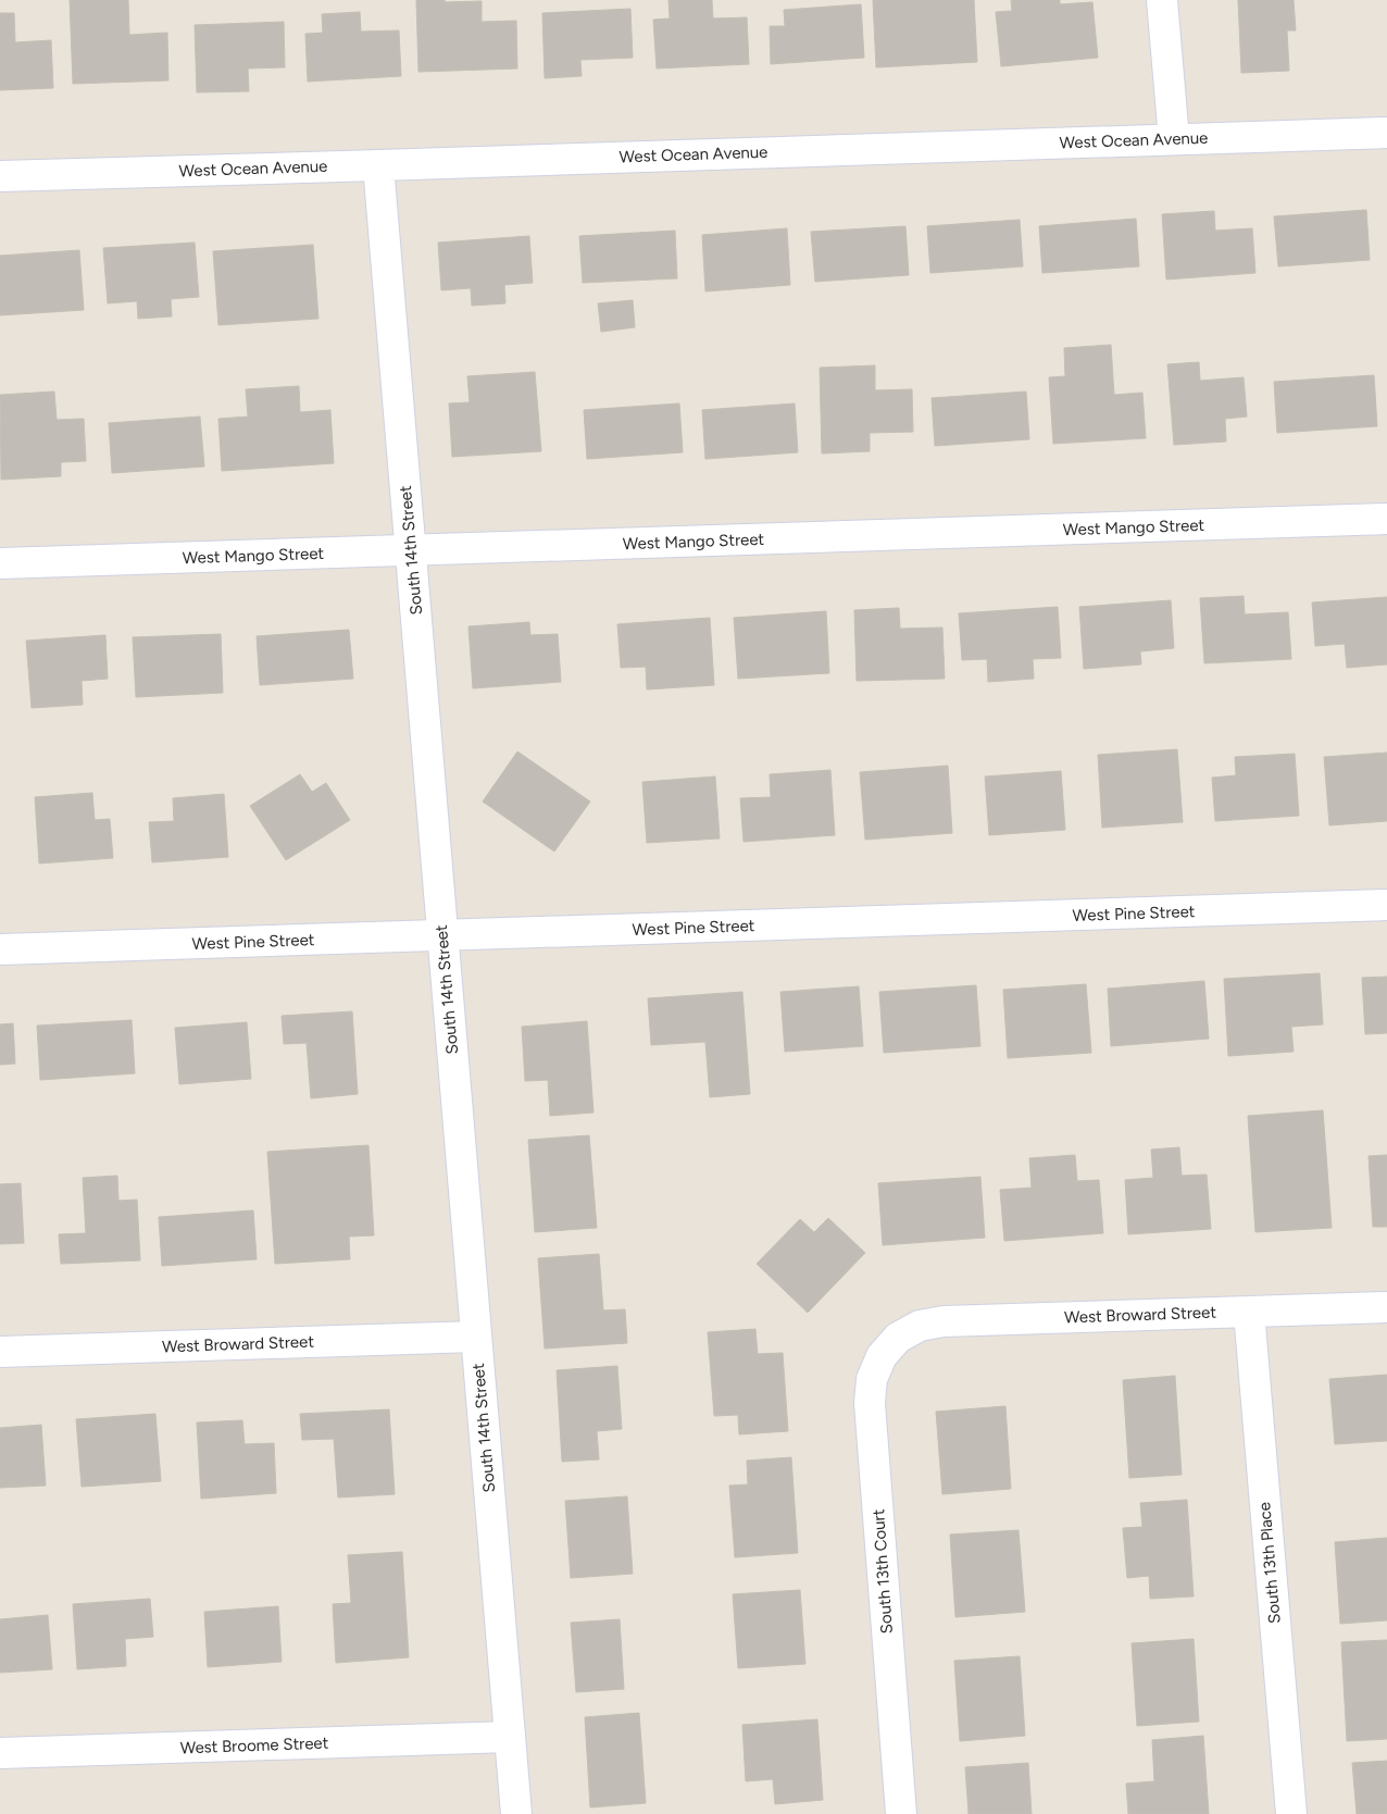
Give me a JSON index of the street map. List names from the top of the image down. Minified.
{"streets":{"street":["West Ocean Avenue","West Mango Street","South 14th Street","West Pine Street","West Broward Street","South 13th Place","South 13th Court","West Broome Street"]},"crossings":[["West Ocean Avenue","South 14th Street"],["West Mango Street","South 14th Street"],["South 14th Street","West Pine Street"],["South 14th Street","West Broward Street"],["South 14th Street","West Broome Street"],["West Broward Street","South 13th Place"],["West Broward Street","South 13th Court"]]}
